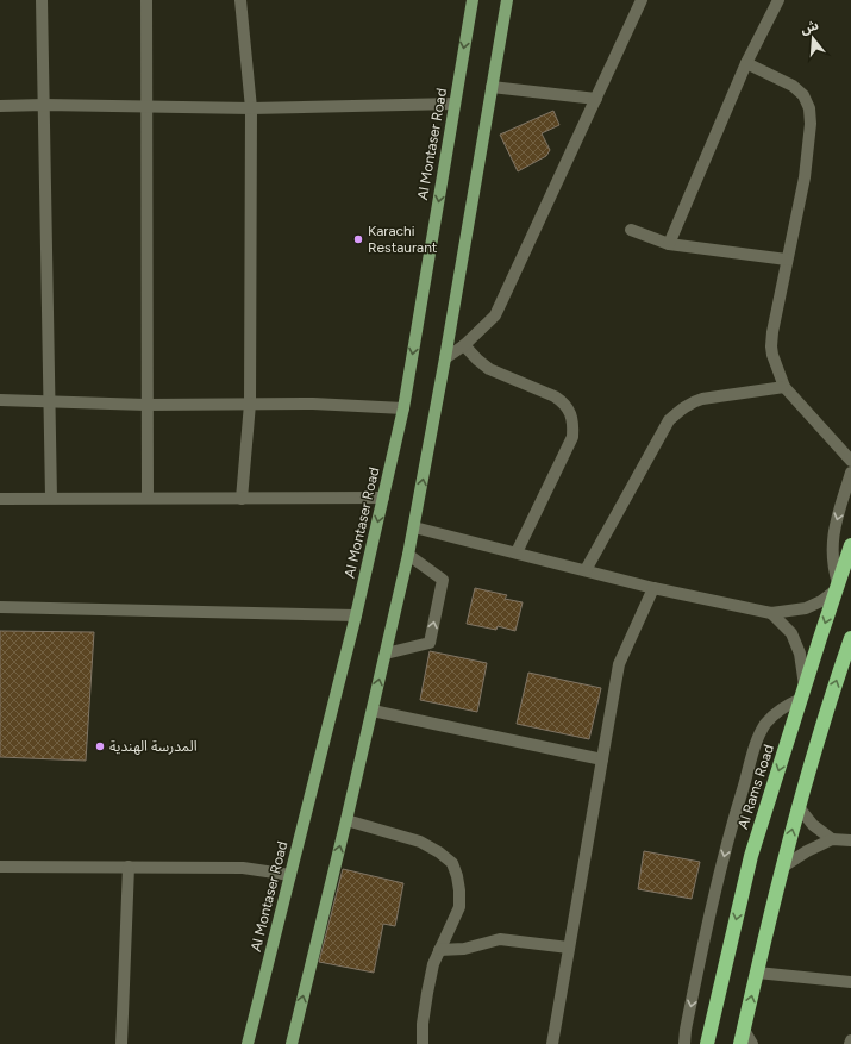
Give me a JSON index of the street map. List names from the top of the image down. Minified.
{"streets":{"highway":["Al Rams Road"],"main road":["Al Montaser Road"]},"places":["Karachi Restaurant","المدرسة الهندية"],"north":"top"}
